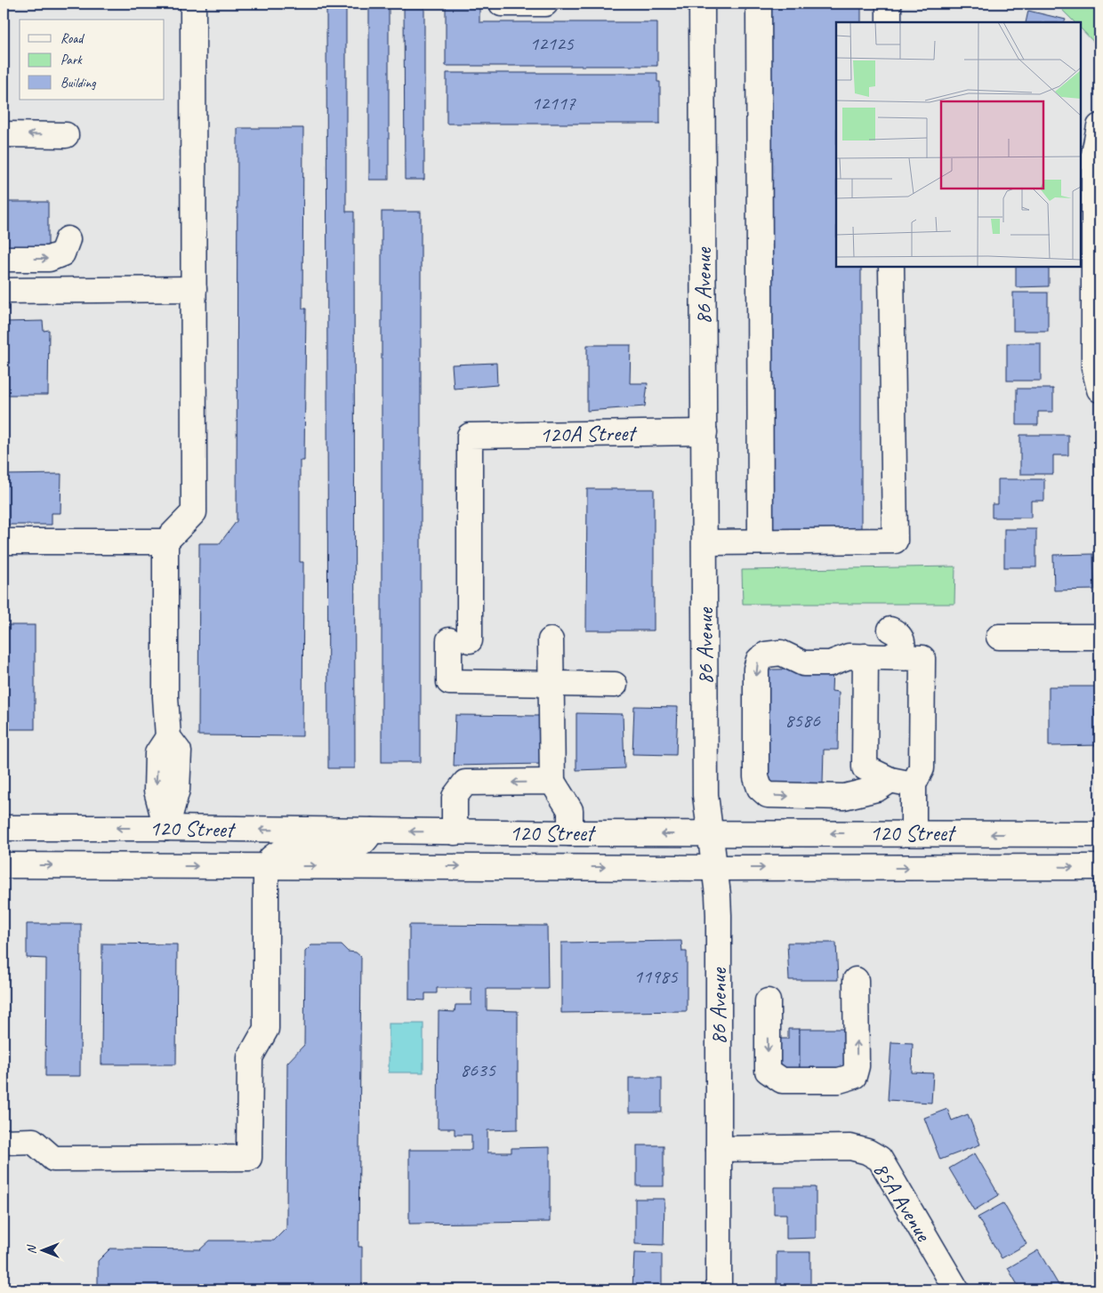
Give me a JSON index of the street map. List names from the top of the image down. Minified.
{"streets":{"main road":["86 Avenue","120A Street","120 Street","85A Avenue"]},"crossings":[["86 Avenue","120A Street"],["86 Avenue","120 Street"],["86 Avenue","85A Avenue"]],"house_numbers":["12125","12117","8586","11985","8635"],"legend":["Road","Park","Building"],"north":"left"}
